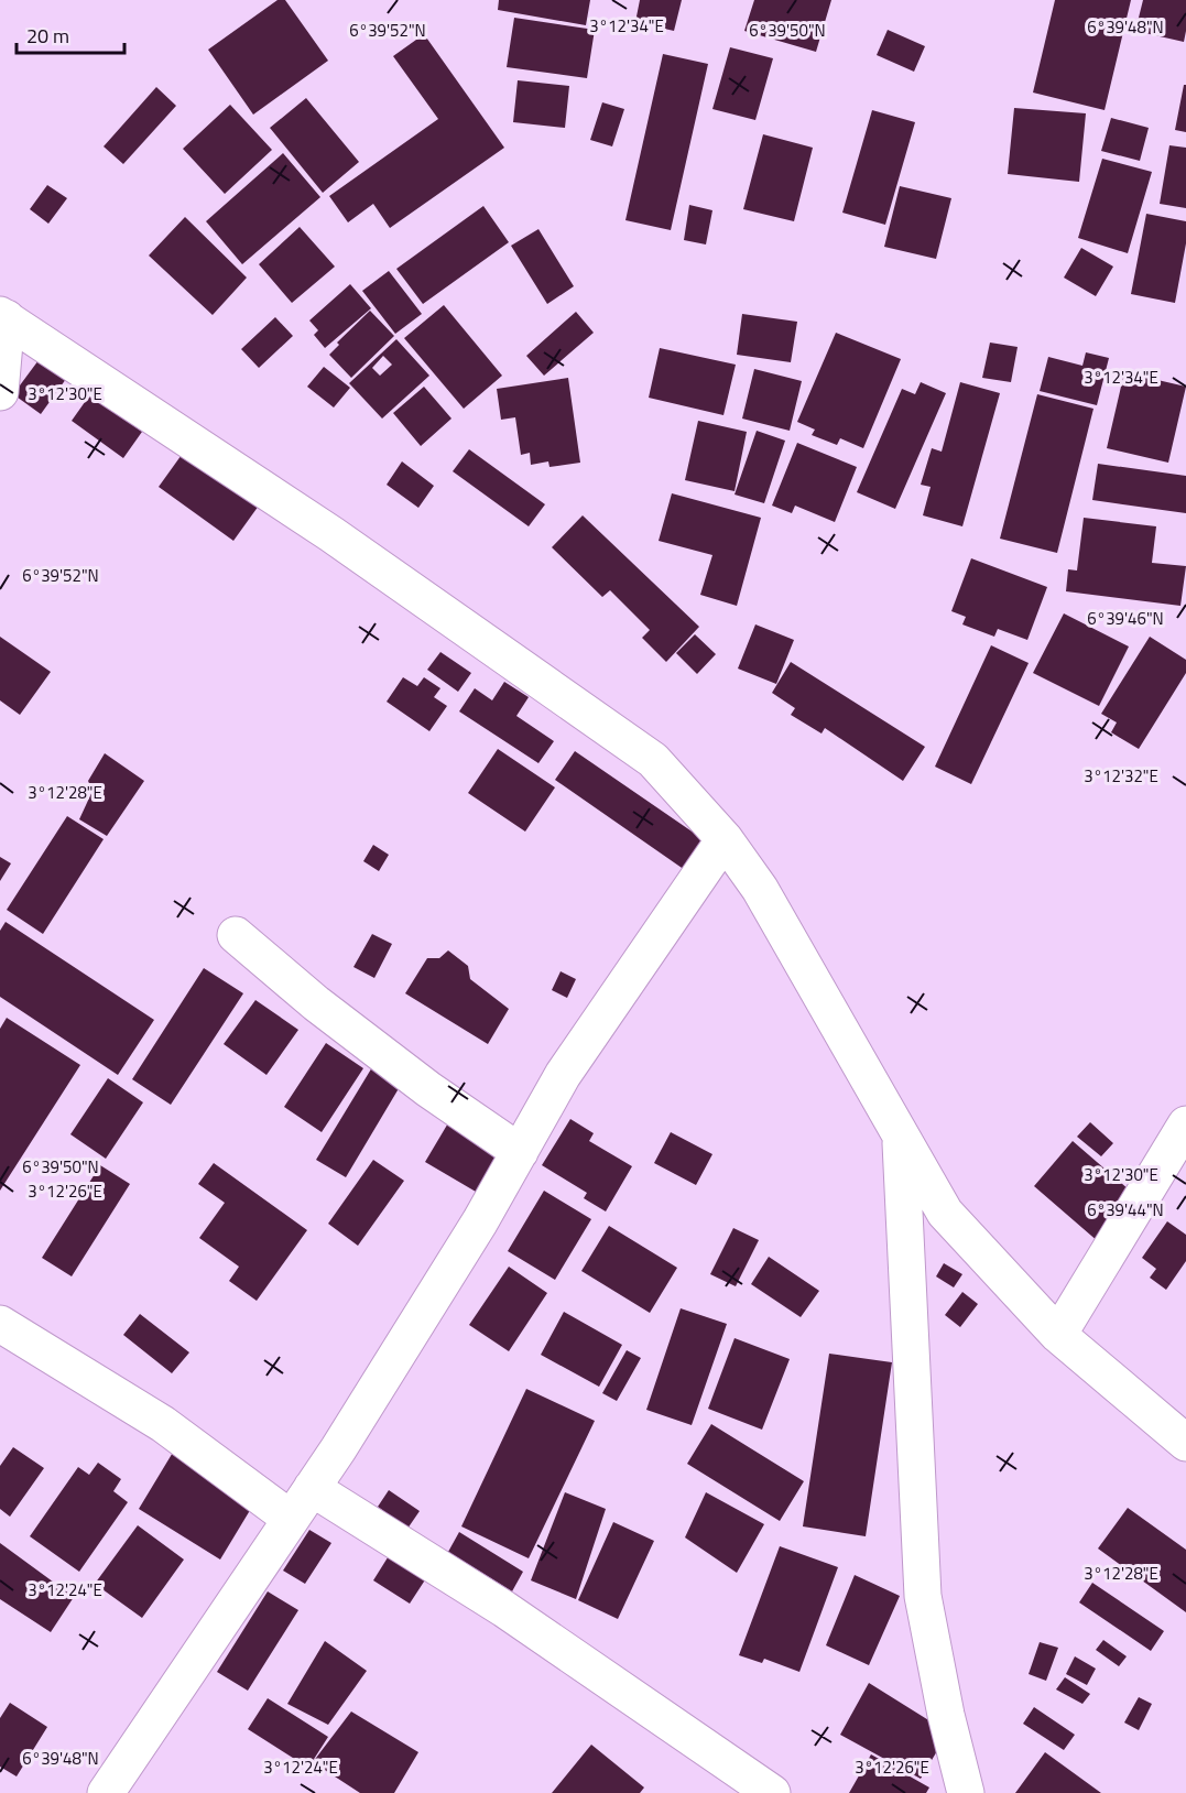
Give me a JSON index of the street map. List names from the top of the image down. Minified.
{"scale_bar":"20 m","coordinates":["3°12'34\"E","6°39'48\"N","6°39'52\"N","6°39'50\"N","3°12'30\"E","6°39'46\"N","3°12'32\"E","3°12'28\"E","3°12'26\"E","6°39'44\"N","3°12'24\"E"]}
